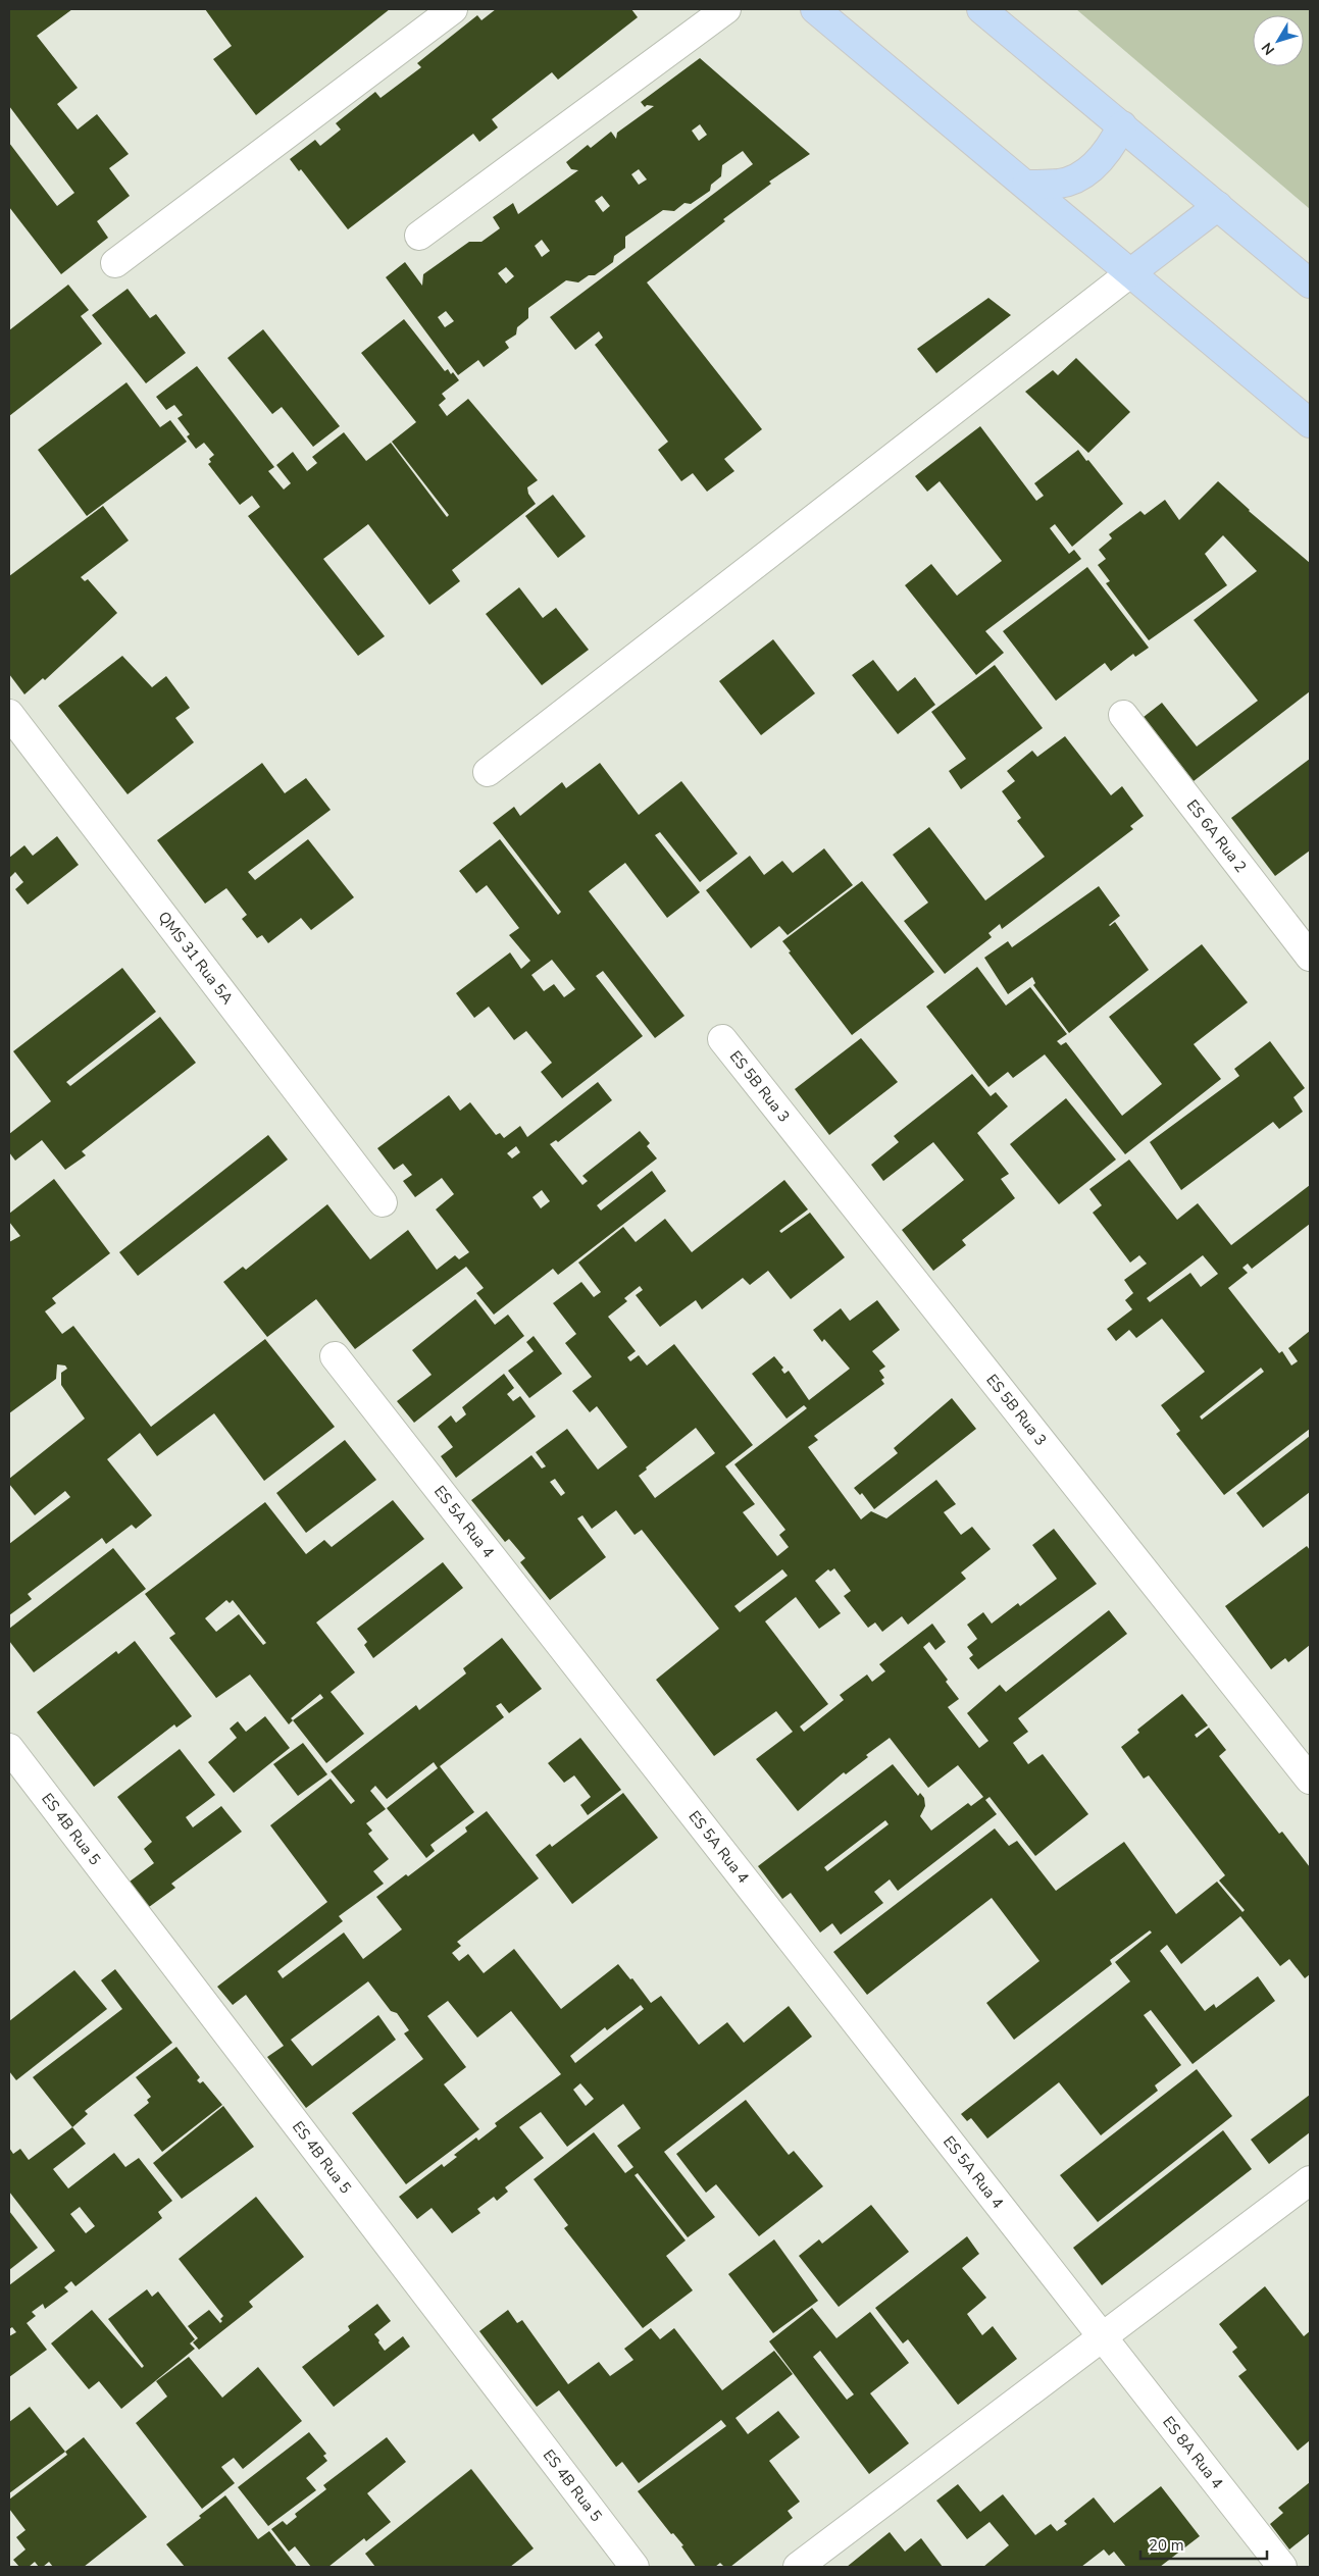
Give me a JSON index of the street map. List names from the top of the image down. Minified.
{"streets":{"street":["ES 6A Rua 2","QMS 31 Rua 5A","ES 5B Rua 3","ES 5A Rua 4","ES 4B Rua 5","ES 8A Rua 4"]},"crossings":[["ES 5A Rua 4","ES 8A Rua 4"]],"scale_bar":"20 m","north":"bottom left"}
